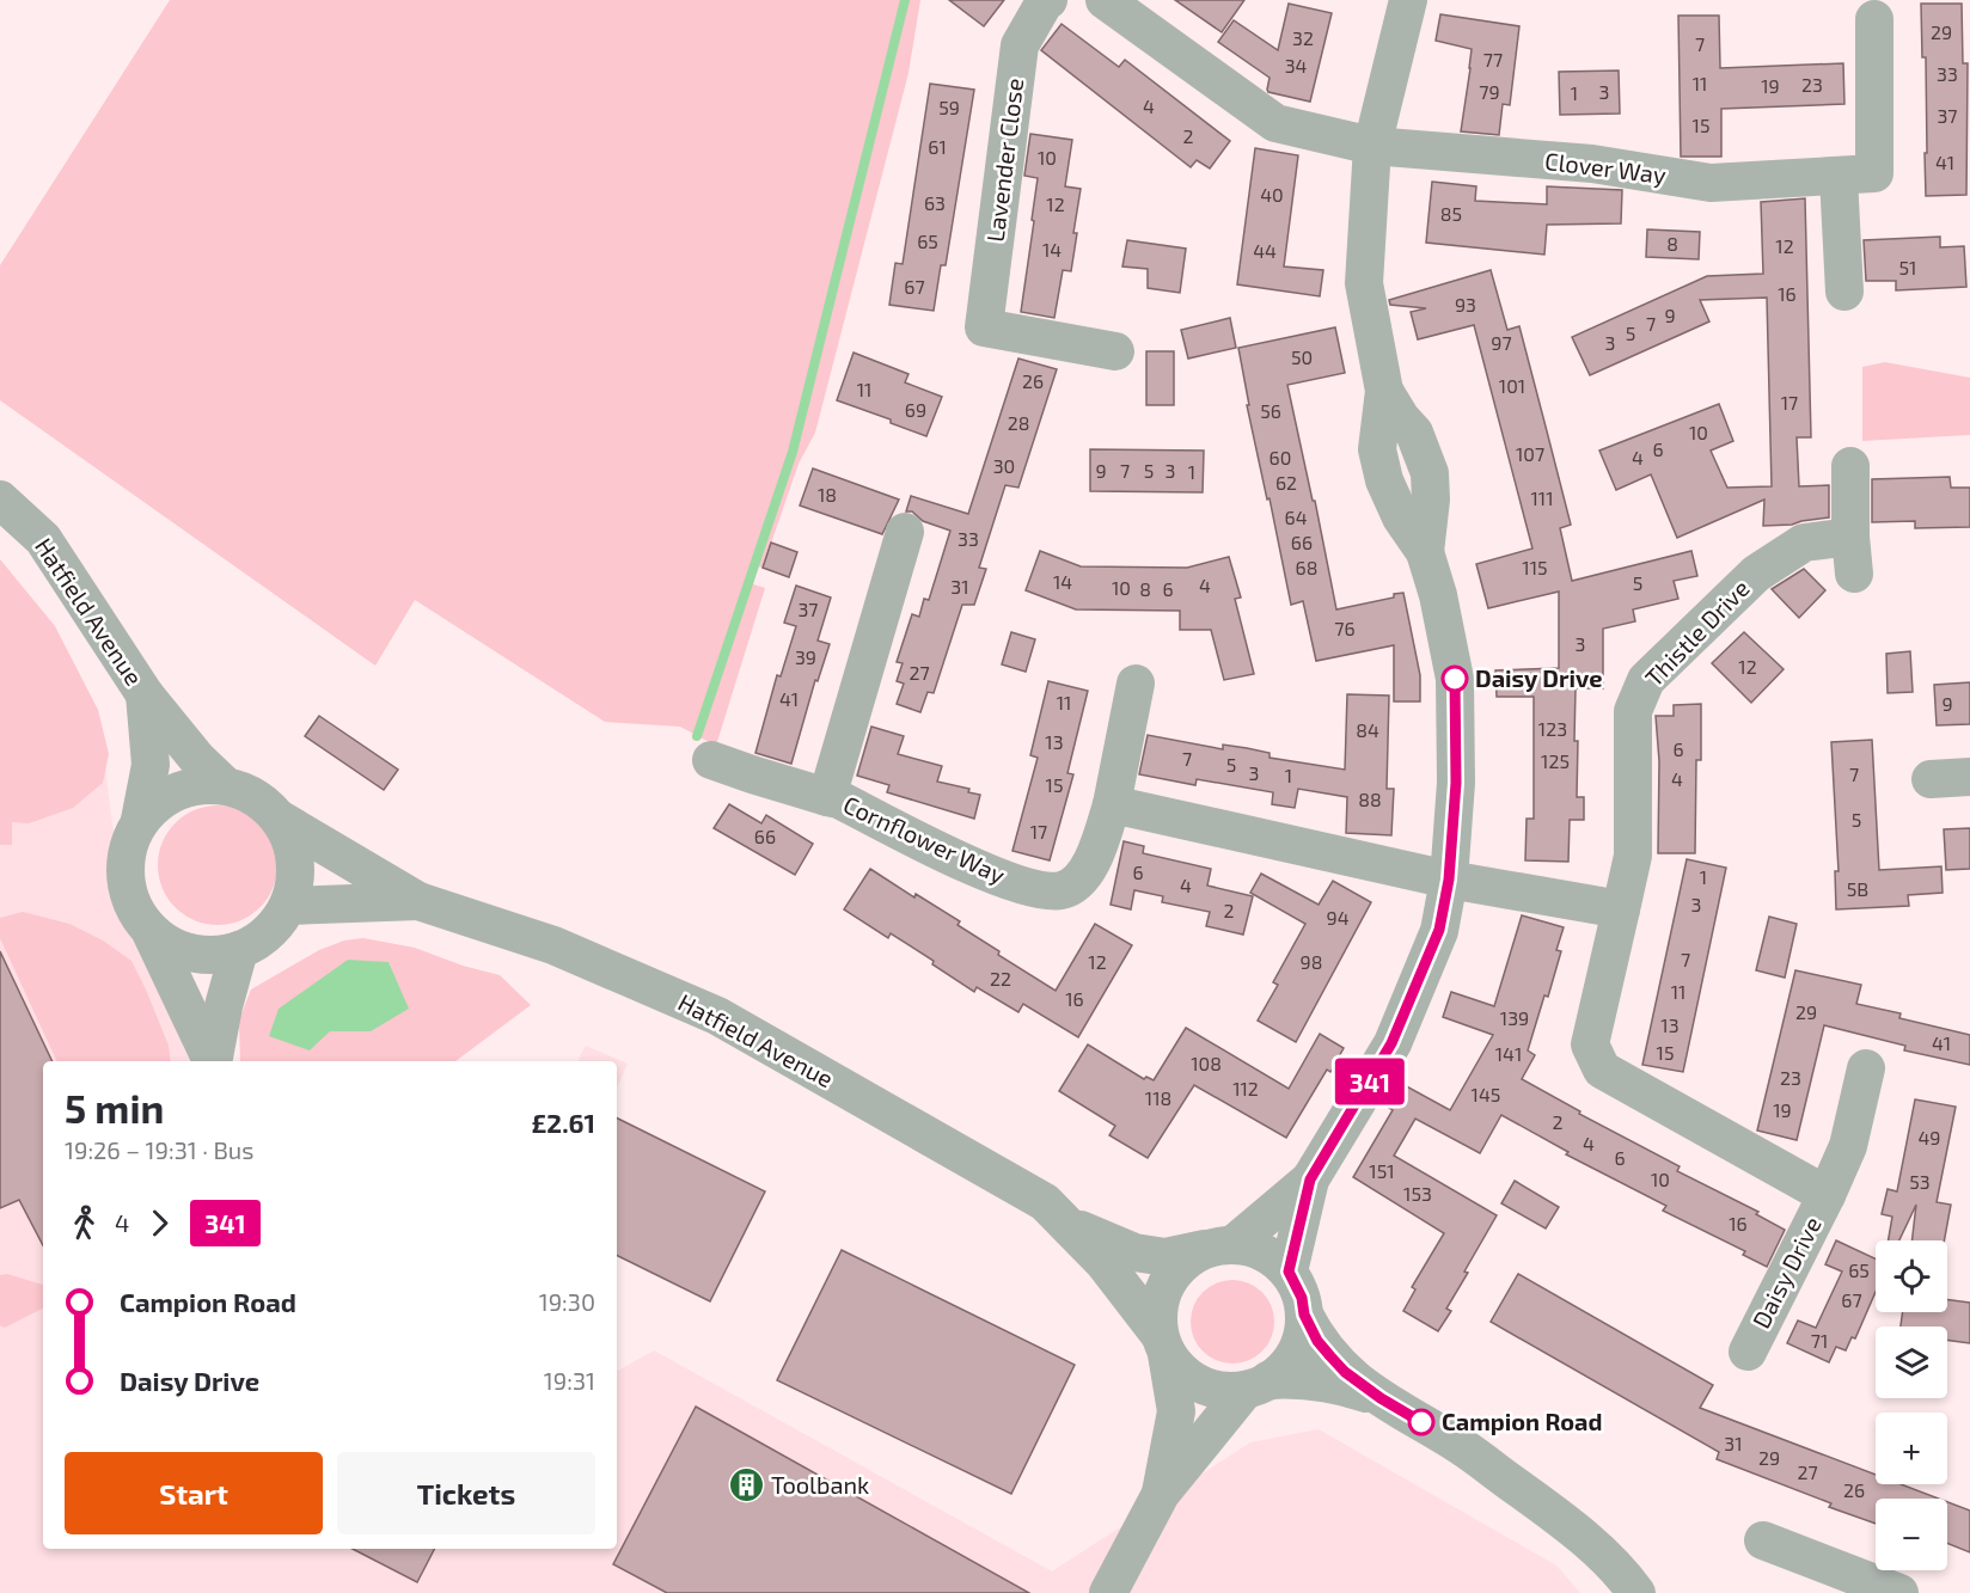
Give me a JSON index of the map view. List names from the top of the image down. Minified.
{"streets":{"street":["Lavender Close","Clover Way","Hatfield Avenue","Thistle Drive","Cornflower Way","Daisy Drive"]},"crossings":[["Thistle Drive","Daisy Drive"]],"places":{"other":["Daisy Drive","Campion Road"],"building":["Toolbank"]},"lines":["bus line 341"],"house_numbers":["29","32","7","77","34","33","11","23","19","79","3","1","4","59","37","15","2","61","10","41","40","63","12","85","65","8","12","14","44","51","67","16","93","9","7","5","97","3","50","26","101","11","17","69","56","28","10","6","107","60","4","30","9","7","5","3","1","62","18","111","64","33","66","68","115","14","5","4","31","10","8","6","37","76","3","39","12","27","41","11","9","123","84","13","6","7","125","5","3","7","1","4","15","88","5","17","66","6","1","4","5B","3","2","94","7","12","98","22","11","16","29","139","13","41","15","141","108","23","112","145","118","19","2","49","4","6","151","10","53","153","16","65","67","71","31","29","27","26"],"page":{"on_map":"341","heading":["5 min","19:26 – 19:31 · Bus","£2.61"],"legs":["4","341"],"map_buttons":["+","−"],"list":[{"name":"Campion Road","value":"19:30"},{"name":"Daisy Drive","value":"19:31"}],"buttons":["Start","Tickets"]}}
